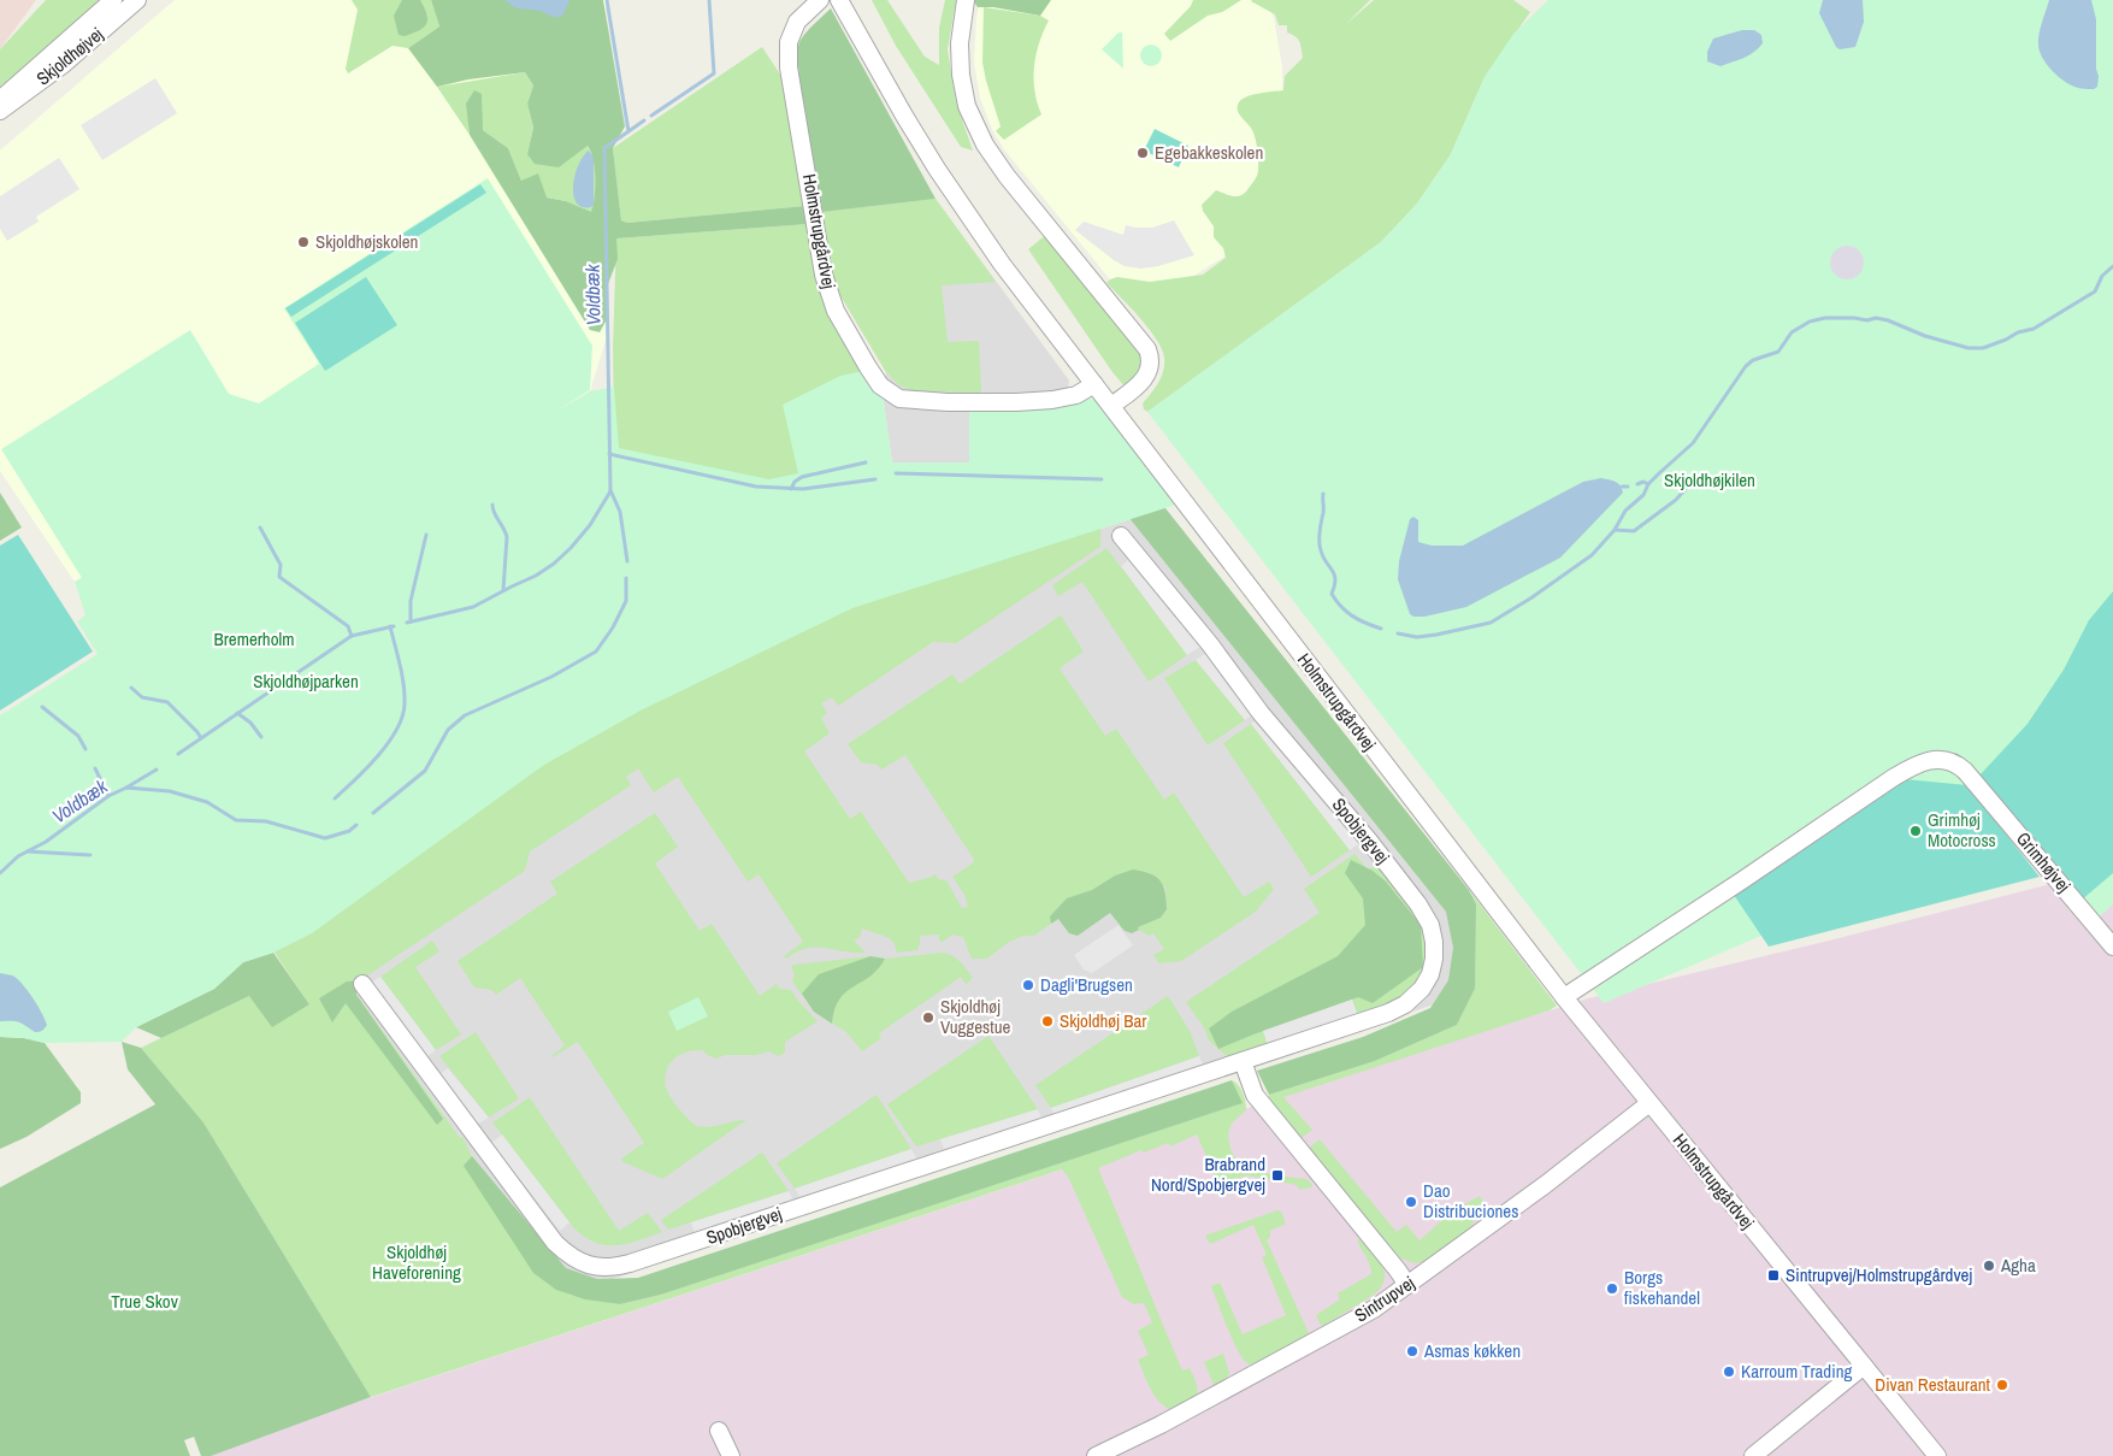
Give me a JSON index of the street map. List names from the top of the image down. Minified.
{"streets":{"street":["Skjoldhøjvej","Holmstrupgårdvej","Spobjergvej","Grimhøjvej","Sintrupvej"]},"crossings":[["Holmstrupgårdvej","Grimhøjvej"],["Holmstrupgårdvej","Sintrupvej"]],"water":["Voldbæk"],"parks":["Skjoldhøjkilen","Bremerholm","Skjoldhøjparken","Skjoldhøj Haveforening","True Skov"],"places":{"other":["Egebakkeskolen","Skjoldhøjskolen","Grimhøj Motocross","Dagli'Brugsen","Skjoldhøj Vuggestue","Skjoldhøj Bar","Dao Distribuciones","Agha","Borgs fiskehandel","Asmas køkken","Karroum Trading","Divan Restaurant"],"transit":["Brabrand Nord/Spobjergvej","Sintrupvej/Holmstrupgårdvej"]}}
